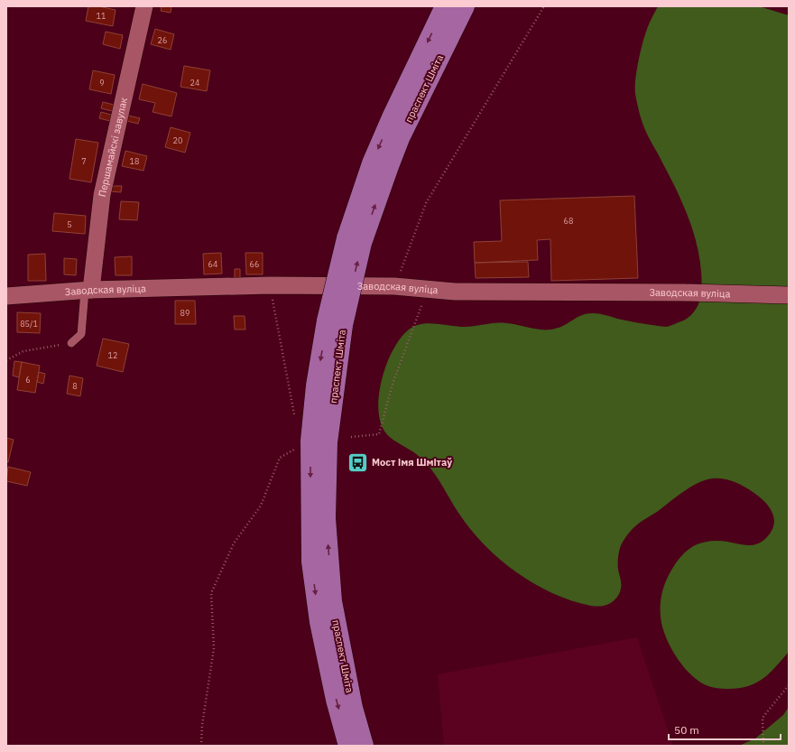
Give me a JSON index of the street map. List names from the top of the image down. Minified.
{"streets":{"main road":["праспект Шміта"],"street":["Першамайскі завулак","Заводская вуліца"]},"crossings":[["Першамайскі завулак","Заводская вуліца"]],"places":{"bus stop":["Мост імя Шмітаў"]},"house_numbers":["11","26","9","24","20","7","18","68","5","64","66","89","85/1","12","6","8"],"scale_bar":"50 m"}
